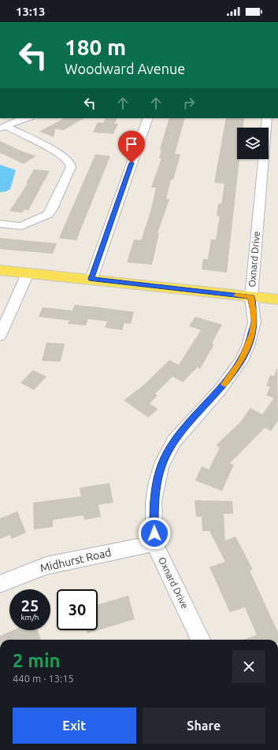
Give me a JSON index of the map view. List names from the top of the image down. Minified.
{"streets":{"street":["Oxnard Drive","Midhurst Road"]},"crossings":[["Oxnard Drive","Midhurst Road"]],"page":{"status":"13:13","turn":["180 m","Woodward Avenue"],"speed":"25 km/h","limit":"30","heading":["2 min","440 m · 13:15"],"buttons":["Exit","Share"]}}
